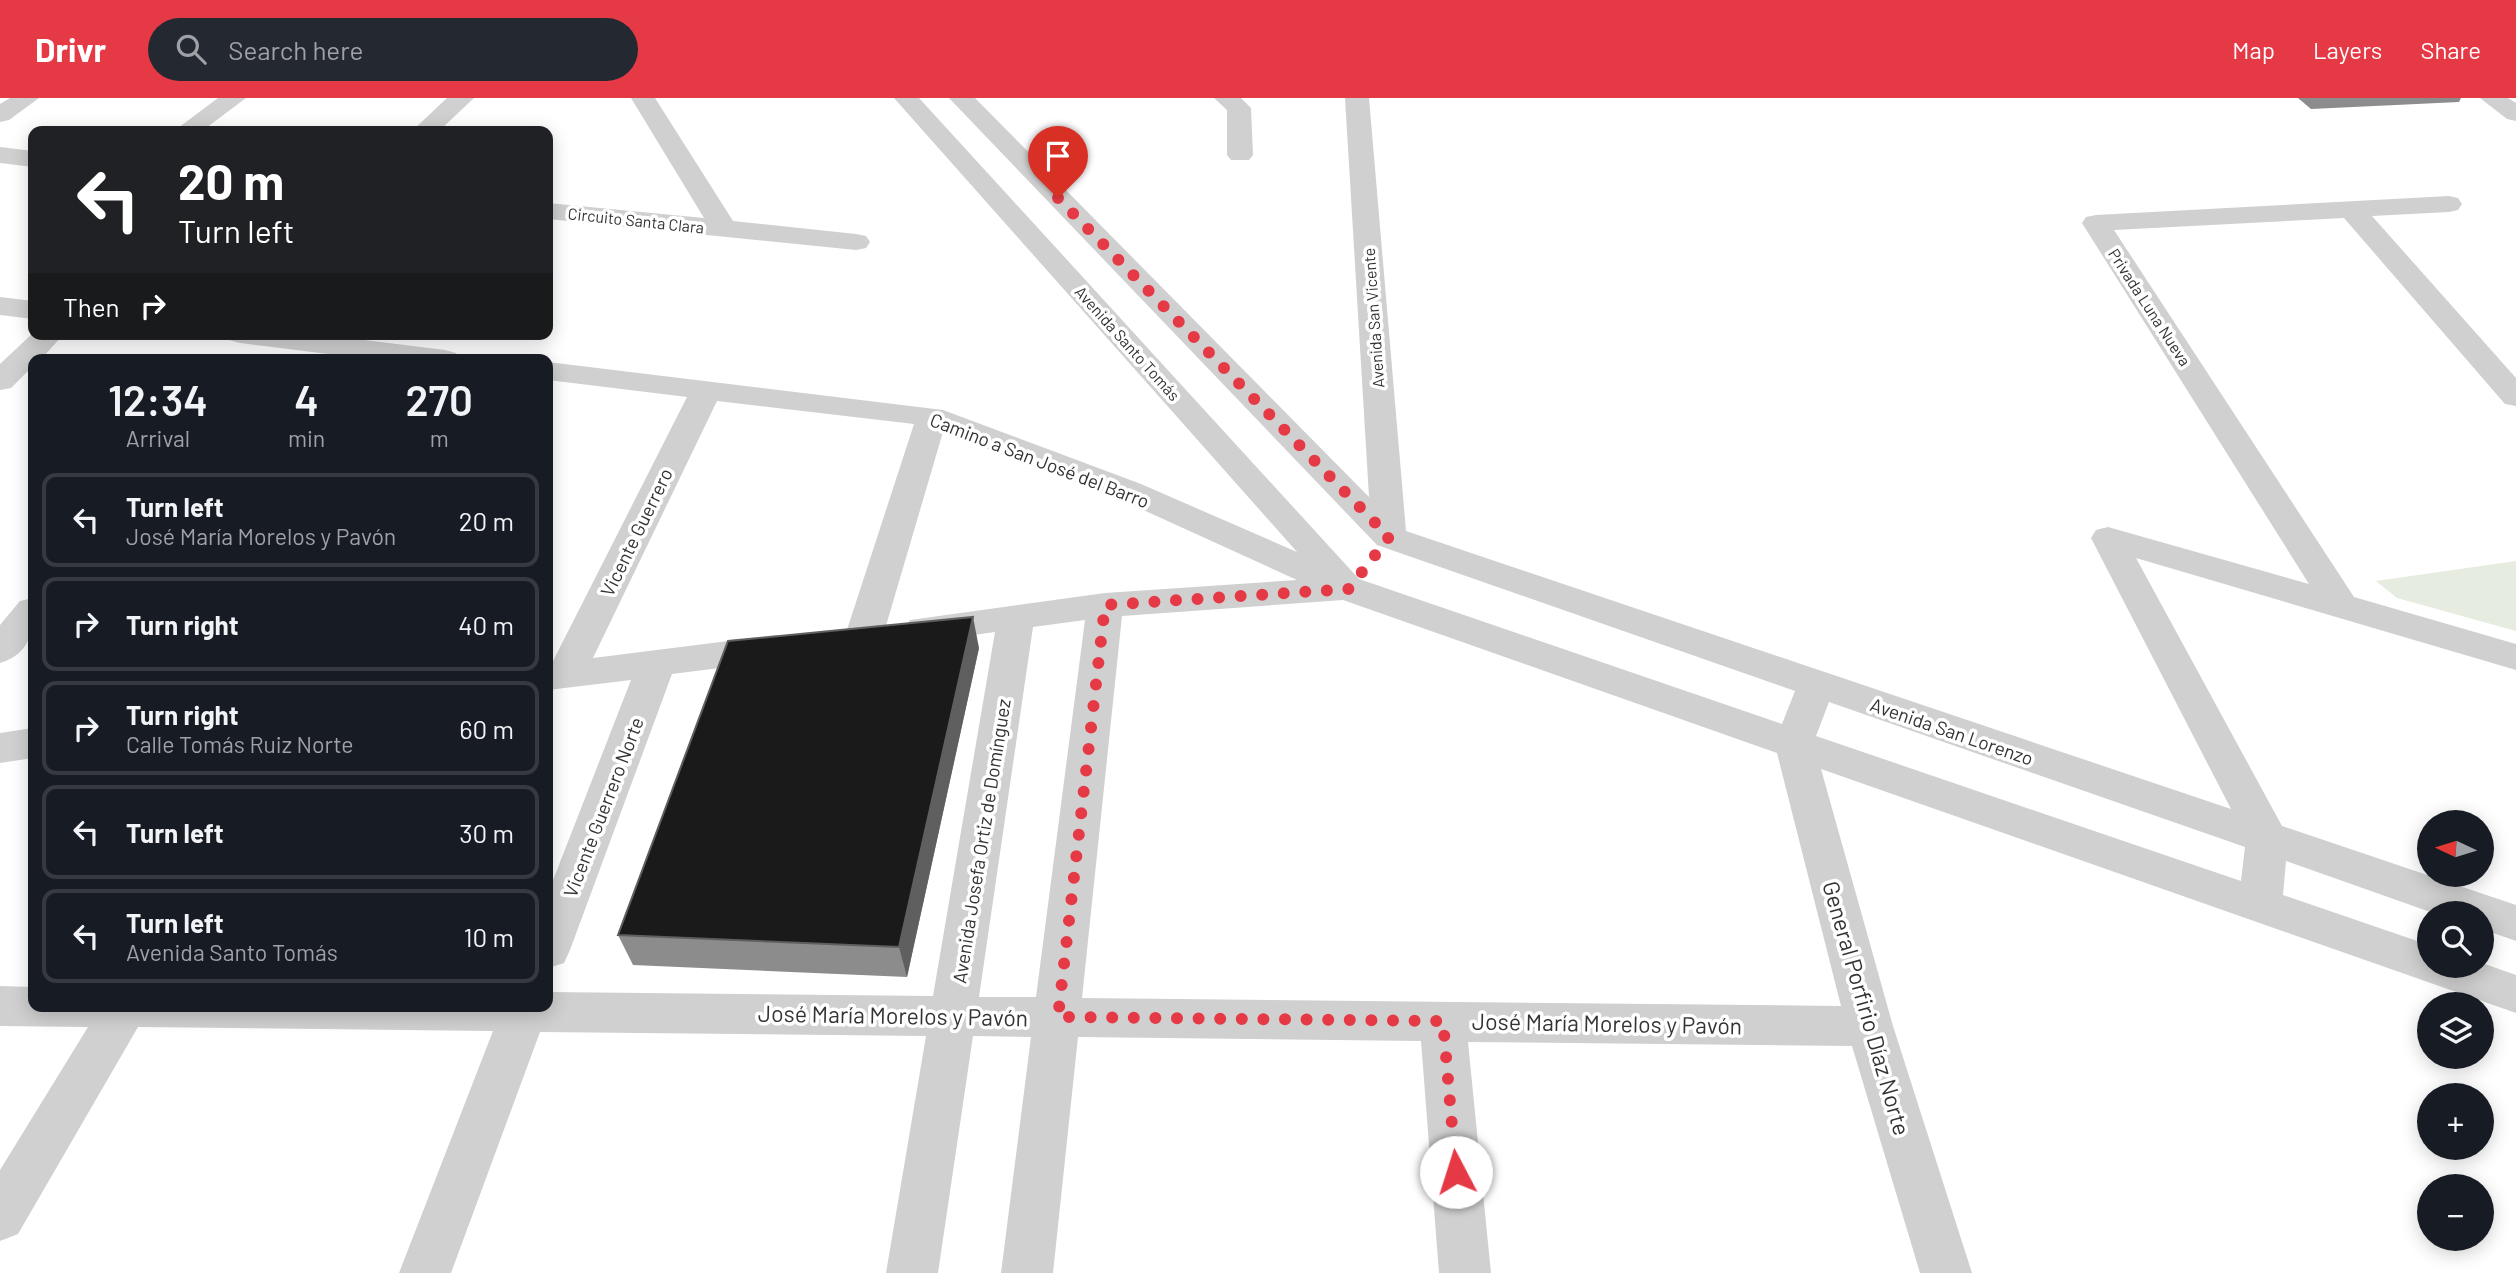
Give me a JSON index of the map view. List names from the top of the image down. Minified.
{"streets":{"street":["Circuito Santa Clara","Privada Luna Nueva","Avenida San Vicente","Avenida Santo Tomás","Camino a San José del Barro","Vicente Guerrero","Avenida San Lorenzo","Vicente Guerrero Norte","Avenida Josefa Ortiz de Domínguez","General Porfirio Díaz Norte","José María Morelos y Pavón"]},"crossings":[["Avenida San Vicente","Avenida San Lorenzo"],["Avenida Santo Tomás","Camino a San José del Barro"],["Camino a San José del Barro","Vicente Guerrero"],["Avenida Josefa Ortiz de Domínguez","José María Morelos y Pavón"],["General Porfirio Díaz Norte","José María Morelos y Pavón"]],"north":"left","page":{"header":"Drivr","search":"Search here","nav":["Map","Layers","Share"],"turn":["20 m","Turn left"],"then":"Then","eta":["12:34","Arrival","4","min","270","m"],"list":[{"name":"Turn left","note":"José María Morelos y Pavón","value":"20 m"},{"name":"Turn right","value":"40 m"},{"name":"Turn right","note":"Calle Tomás Ruiz Norte","value":"60 m"},{"name":"Turn left","value":"30 m"},{"name":"Turn left","note":"Avenida Santo Tomás","value":"10 m"}],"map_buttons":["+","−"]}}
